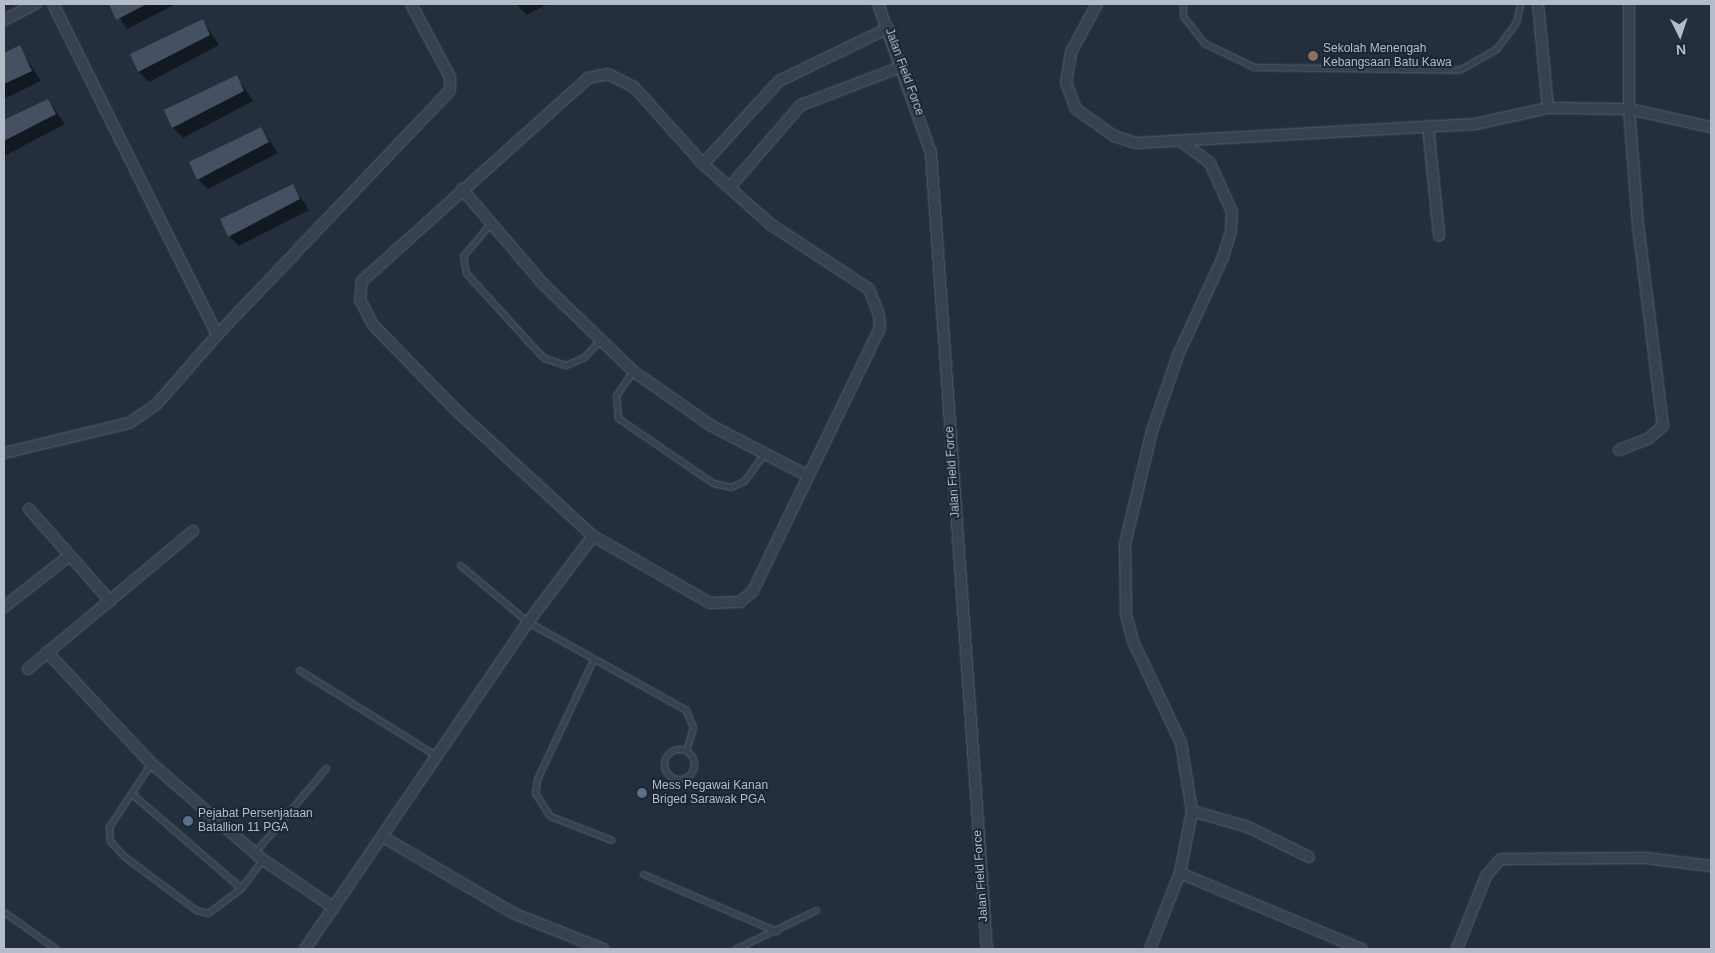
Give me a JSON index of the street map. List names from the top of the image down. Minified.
{"streets":{"street":["Jalan Field Force"]},"places":["Sekolah Menengah Kebangsaan Batu Kawa","Mess Pegawai Kanan Briged Sarawak PGA","Pejabat Persenjataan Batallion 11 PGA"],"north":"bottom"}
